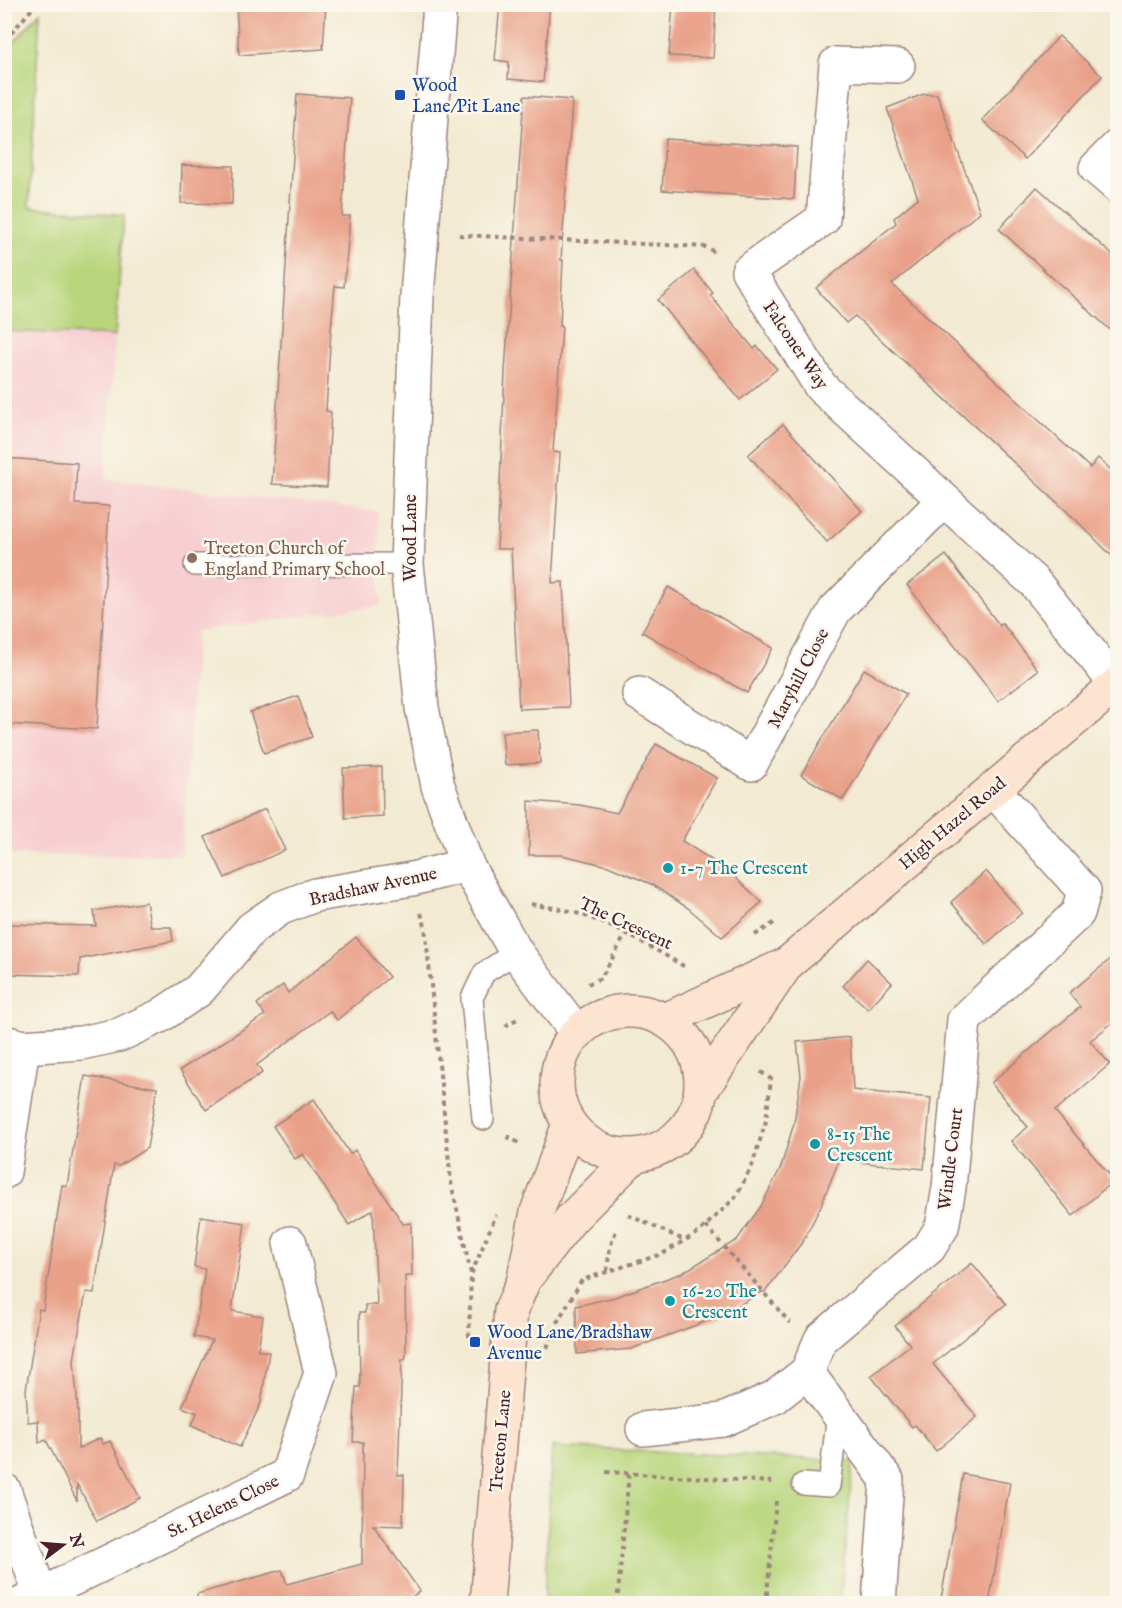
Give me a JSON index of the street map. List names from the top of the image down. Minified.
{"streets":{"main road":["High Hazel Road","Treeton Lane"],"street":["Falconer Way","Wood Lane","Maryhill Close","Bradshaw Avenue","Windle Court","St. Helens Close"],"path":["The Crescent"]},"crossings":[["Falconer Way","Maryhill Close"],["Falconer Way","High Hazel Road"],["Wood Lane","High Hazel Road"],["Wood Lane","Bradshaw Avenue"],["Wood Lane","The Crescent"],["Wood Lane","Treeton Lane"],["High Hazel Road","Windle Court"],["High Hazel Road","Treeton Lane"]],"places":{"transit":["Wood Lane/Pit Lane","Wood Lane/Bradshaw Avenue"],"other":["Treeton Church of England Primary School","1-7 The Crescent","8-15 The Crescent","16-20 The Crescent"]},"north":"right"}
